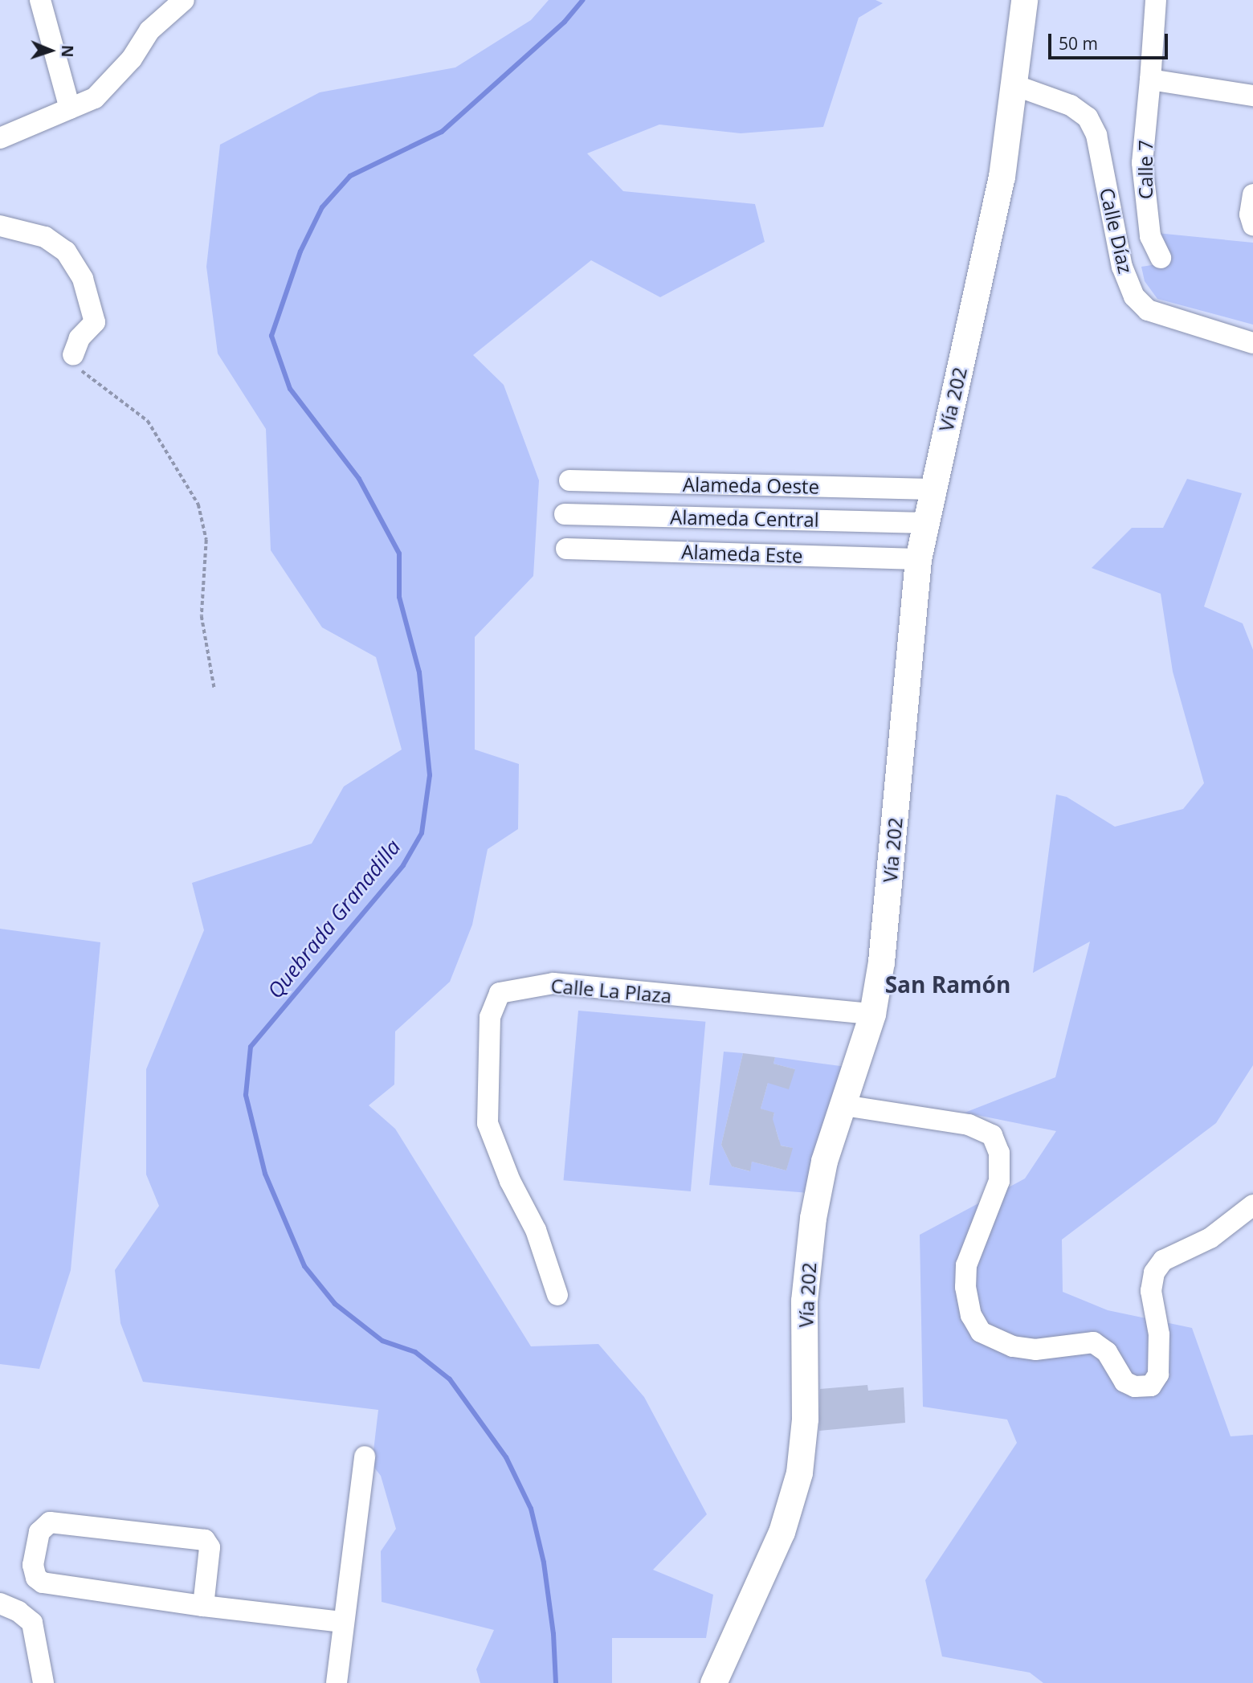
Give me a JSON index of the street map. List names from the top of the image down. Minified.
{"streets":{"main road":["Vía 202"],"street":["Calle 7","Calle Díaz","Alameda Oeste","Alameda Central","Alameda Este","Calle La Plaza"]},"crossings":[["Calle Díaz","Vía 202"],["Vía 202","Alameda Oeste"],["Vía 202","Alameda Central"],["Vía 202","Alameda Este"],["Vía 202","Calle La Plaza"]],"districts":["San Ramón"],"water":["Quebrada Granadilla"],"scale_bar":"50 m","north":"right"}
